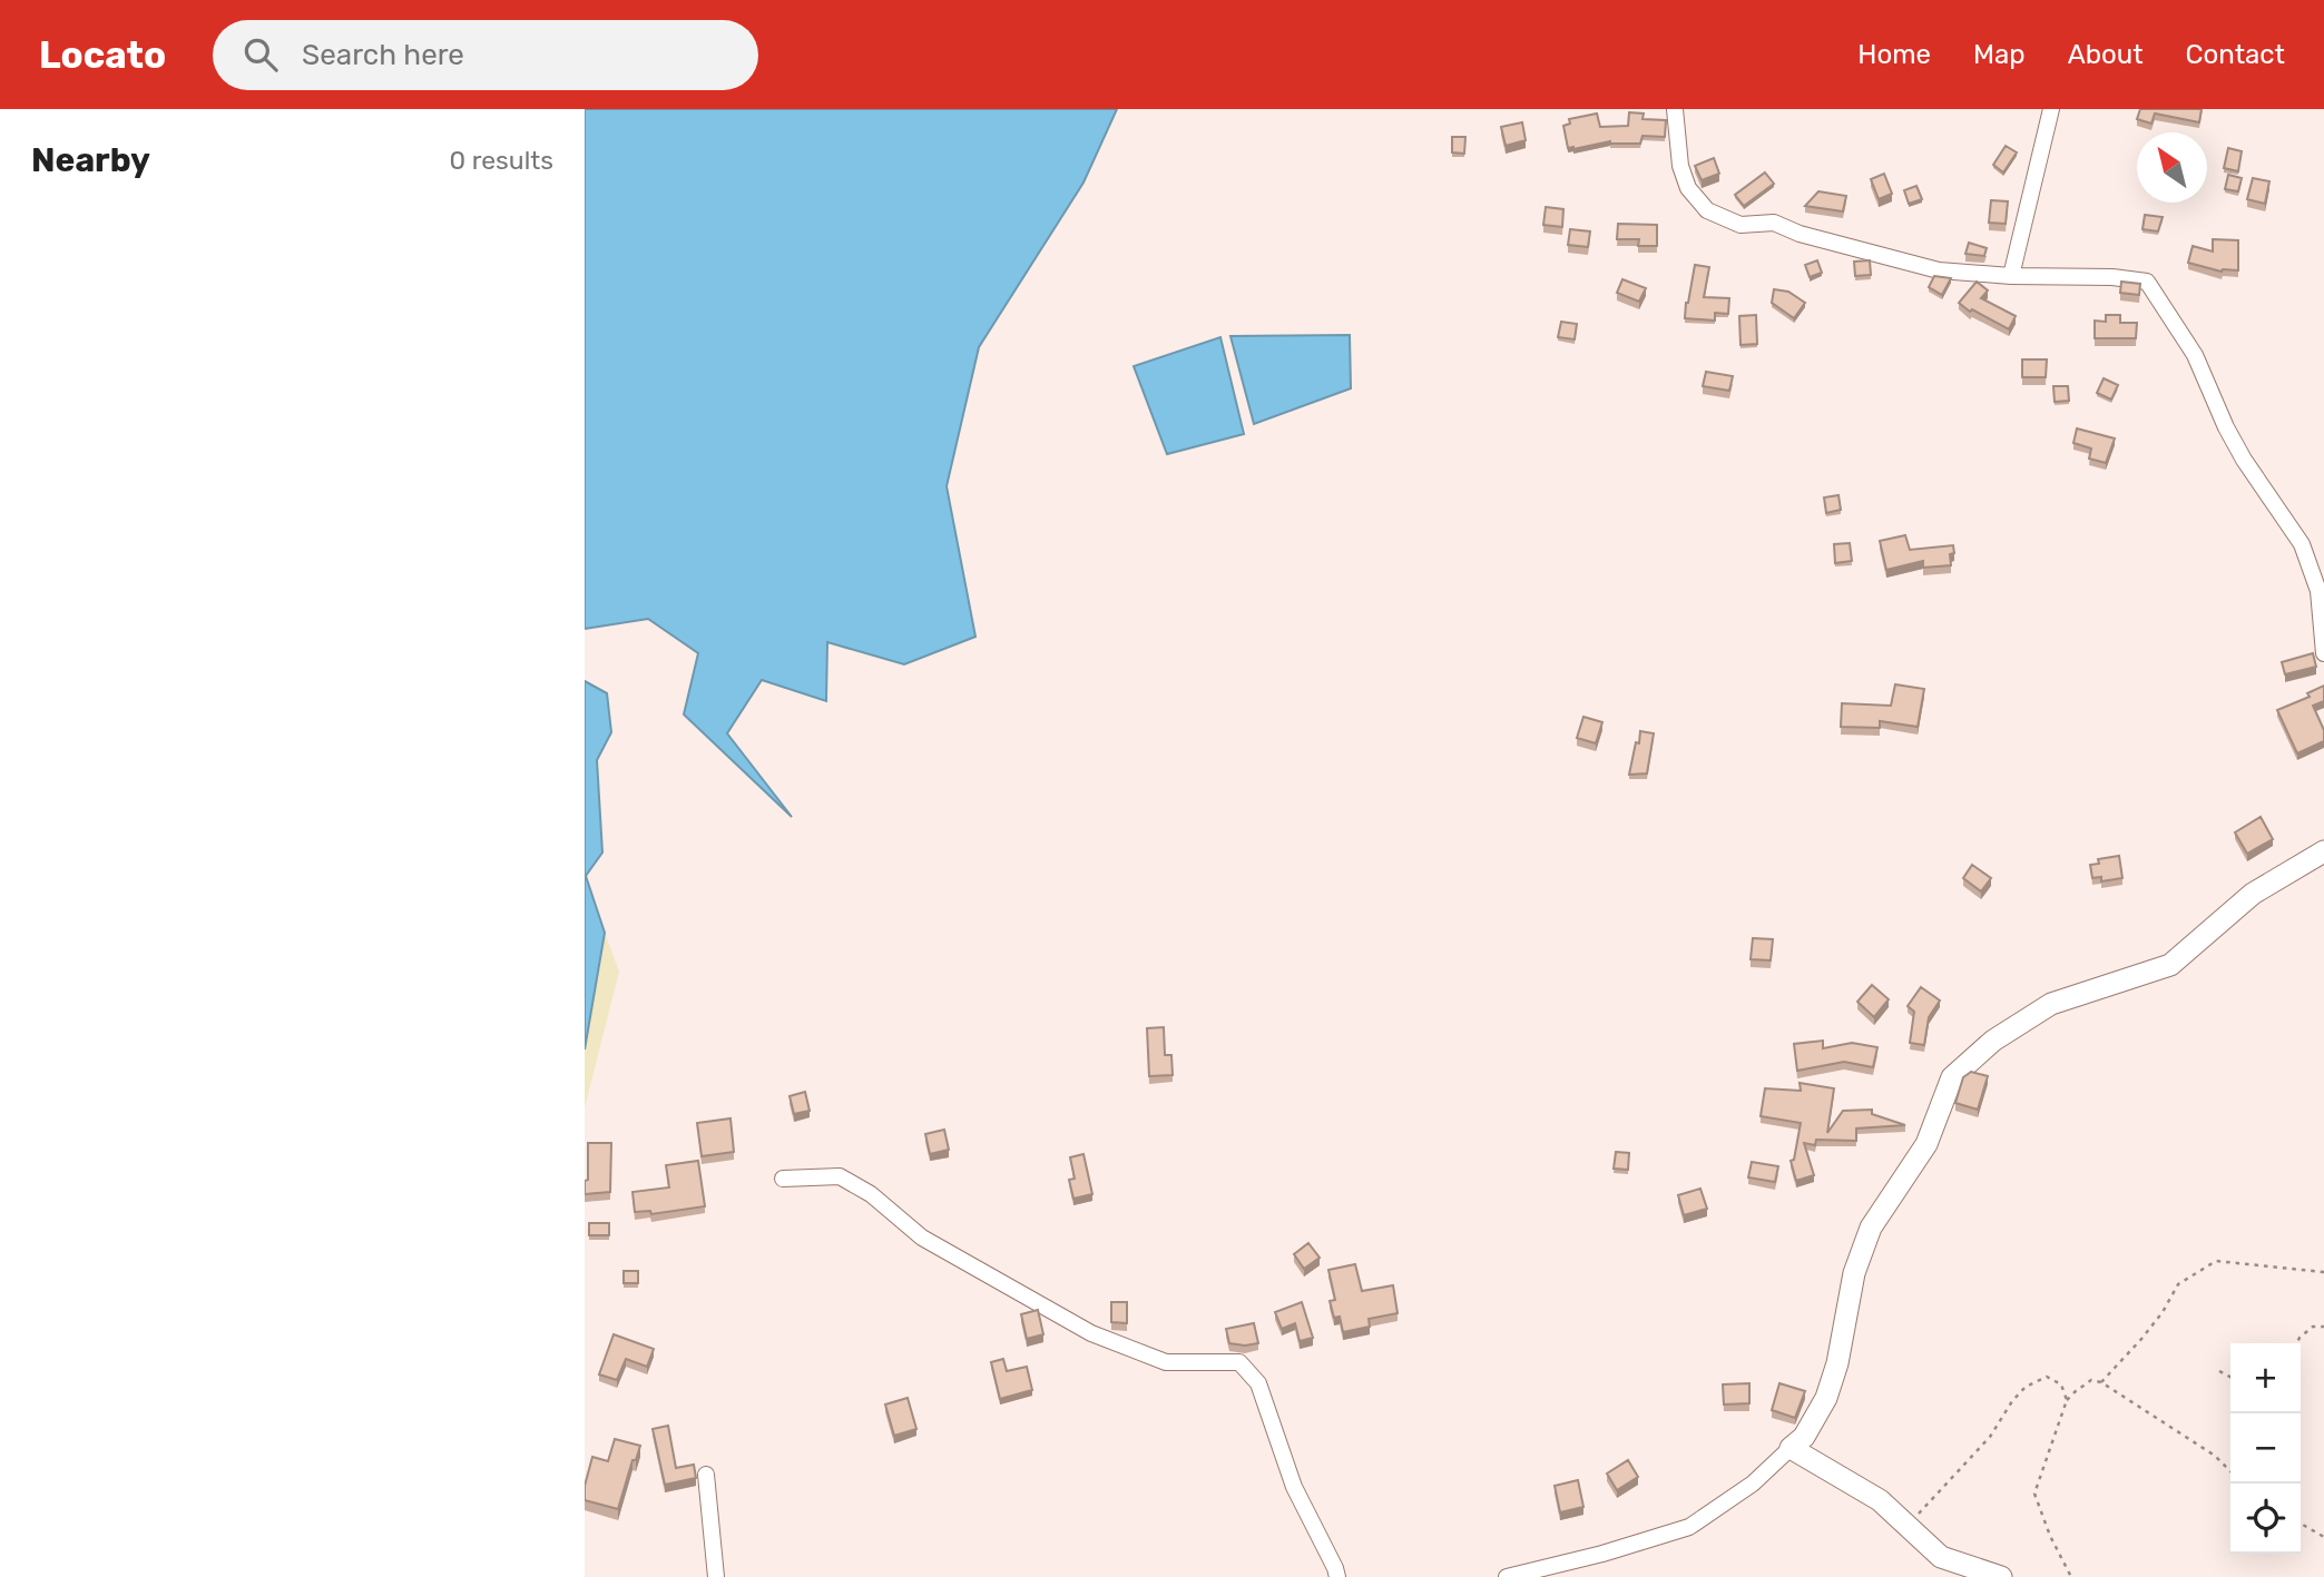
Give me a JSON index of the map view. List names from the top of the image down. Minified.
{"north":"top left","page":{"header":"Locato","search":"Search here","nav":["Home","Map","About","Contact"],"heading":["Nearby","0 results"],"map_buttons":["+","−"]}}
